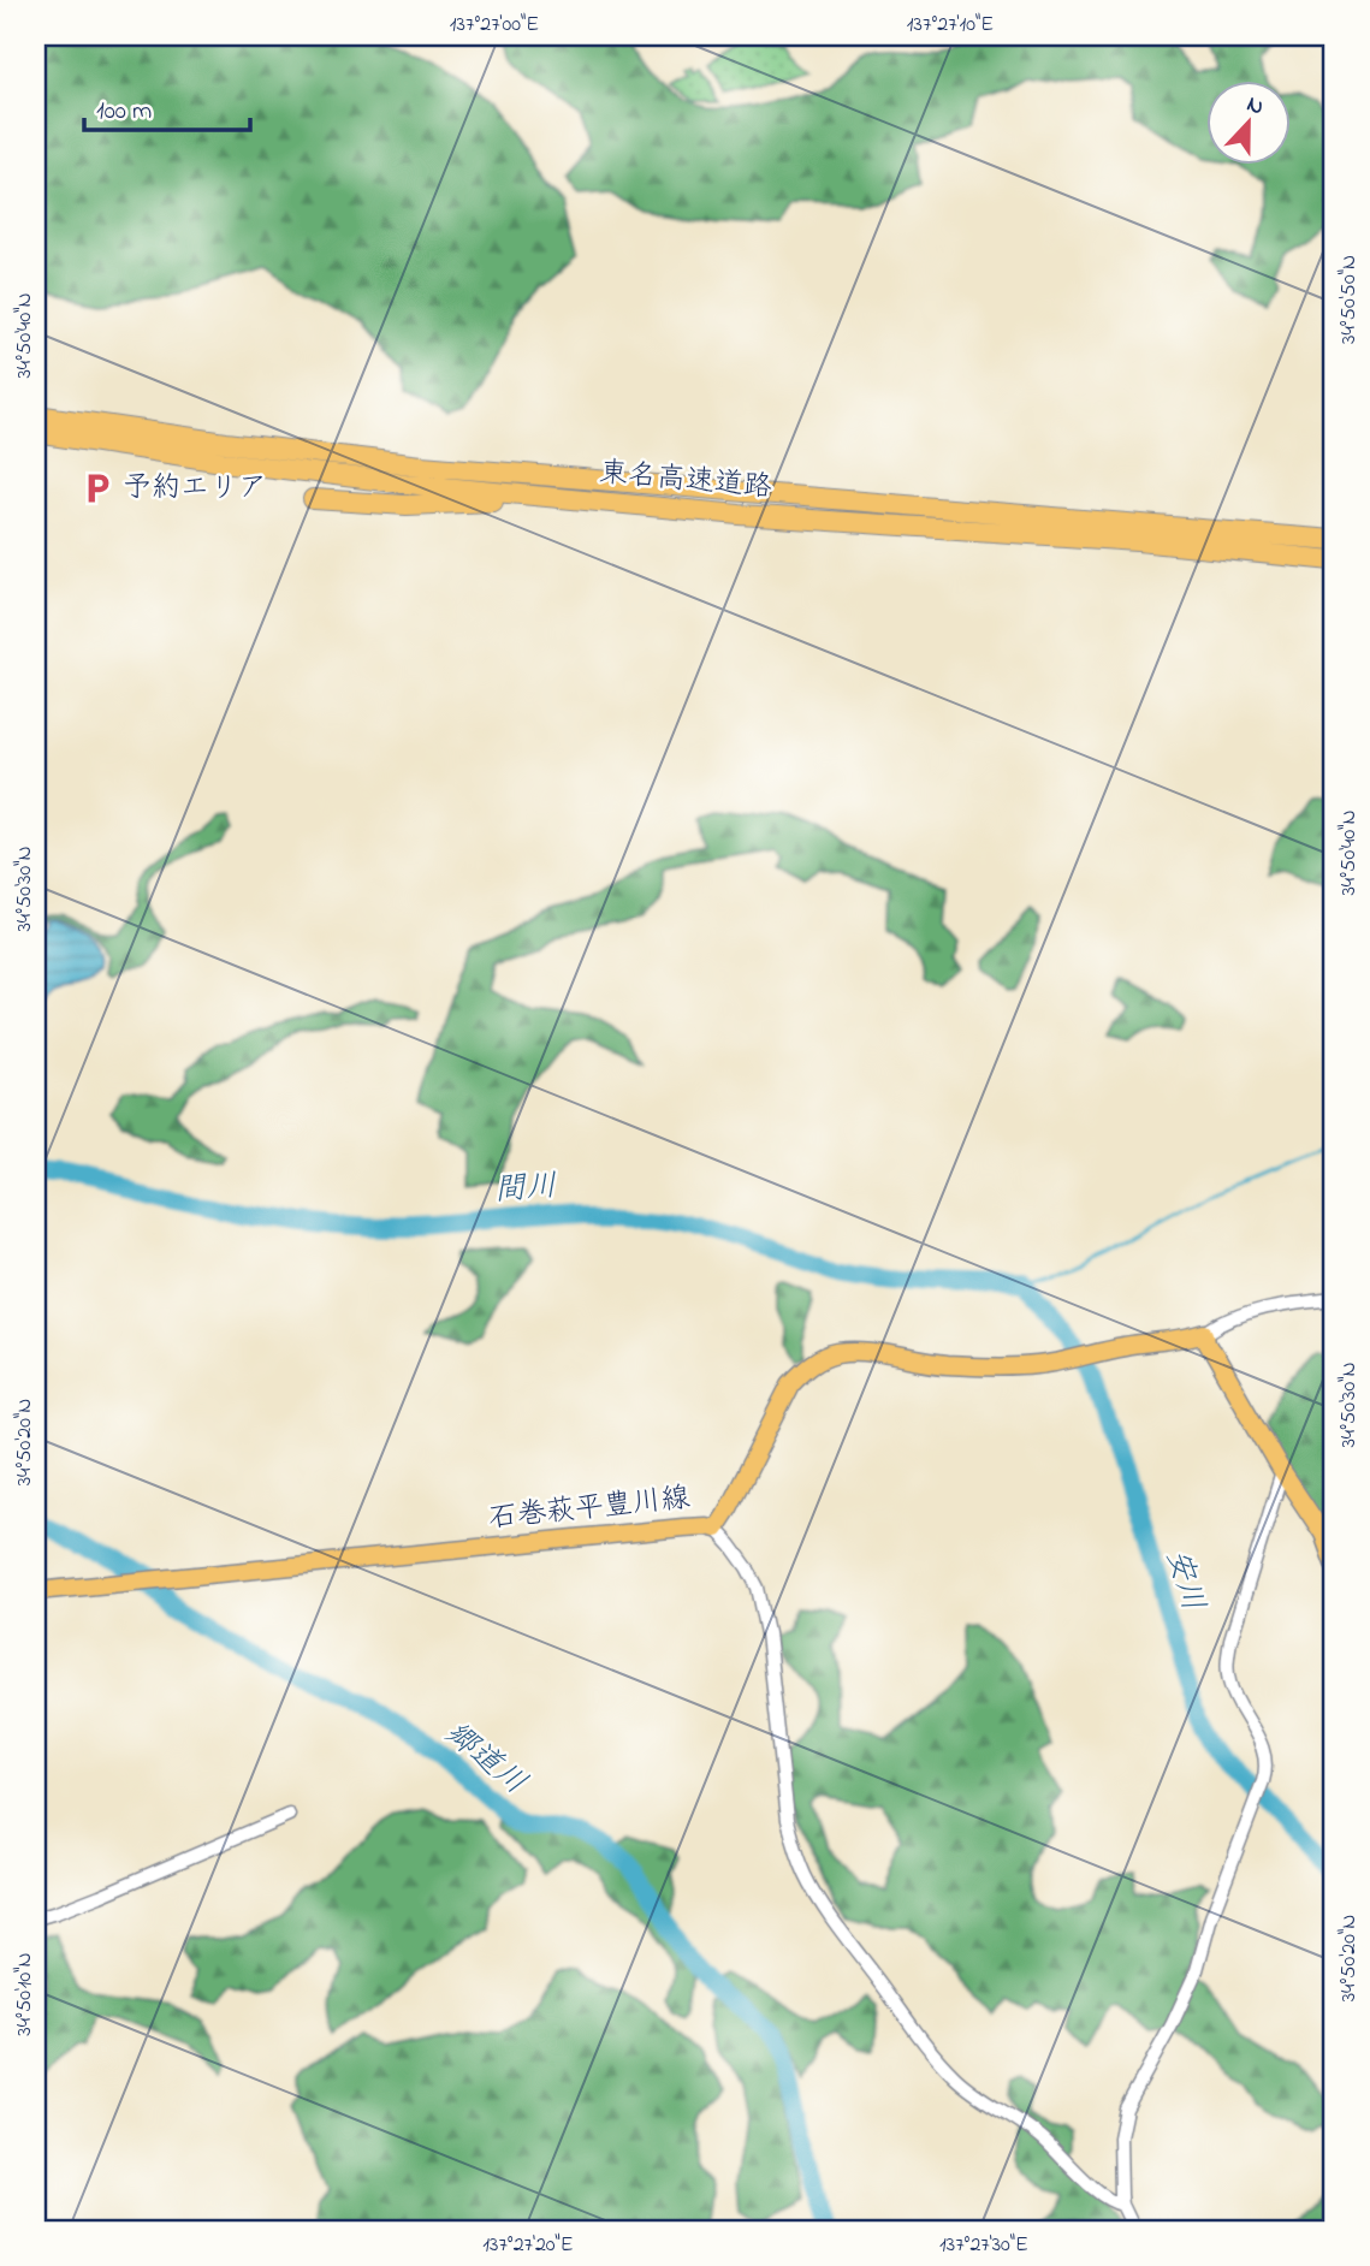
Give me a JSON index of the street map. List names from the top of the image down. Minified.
{"streets":{"highway":["東名高速道路"],"main road":["石巻萩平豊川線"]},"water":["間川","安川","郷道川"],"places":{"parking":["予約エリア"]},"scale_bar":"100 m","north":"top","coordinates":["137°27'00\"E","137°27'10\"E","34°50'50\"N","34°50'40\"N","34°50'30\"N","34°50'20\"N","34°50'10\"N","137°27'20\"E","137°27'30\"E"]}
